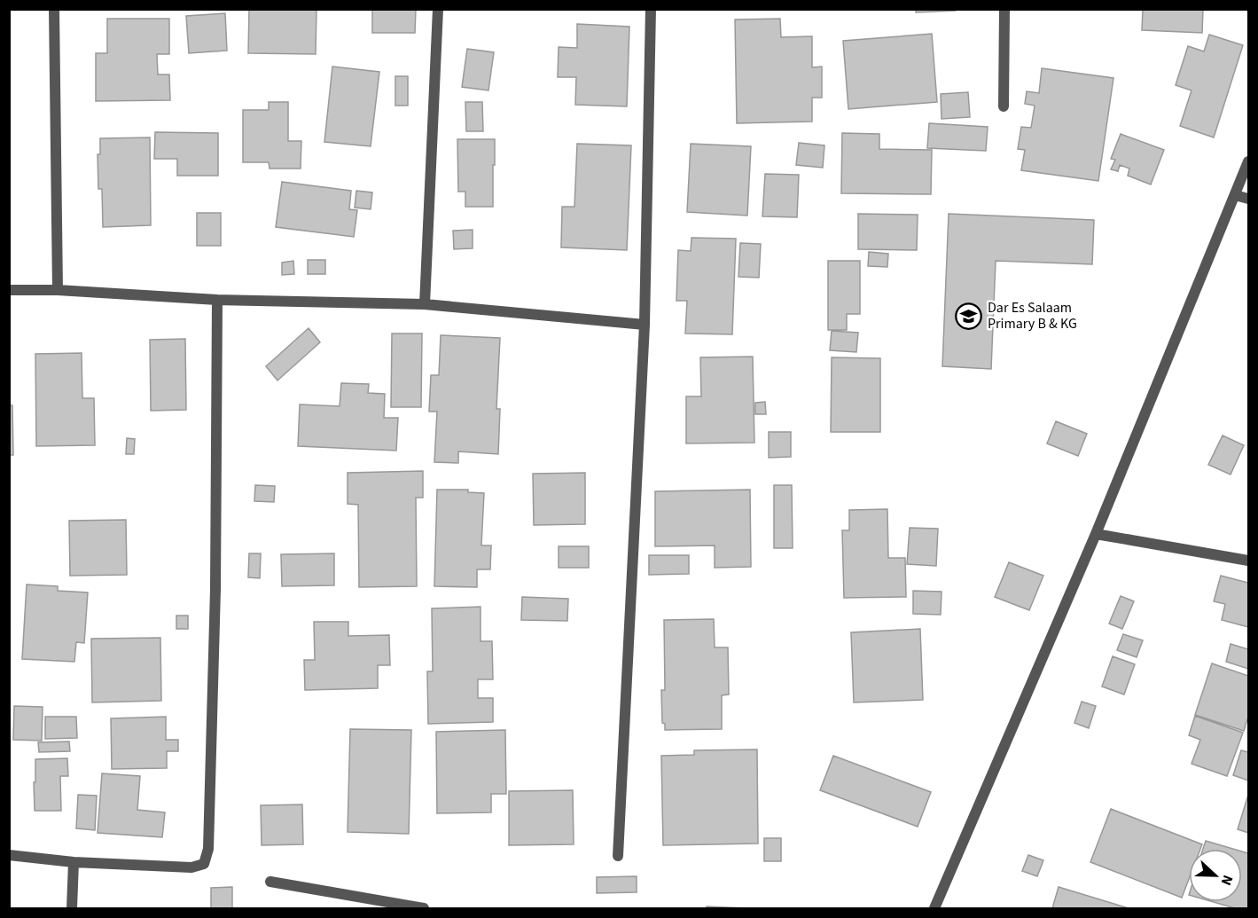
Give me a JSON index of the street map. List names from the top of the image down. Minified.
{"places":{"school or university":["Dar Es Salaam Primary B & KG"]},"north":"right"}
